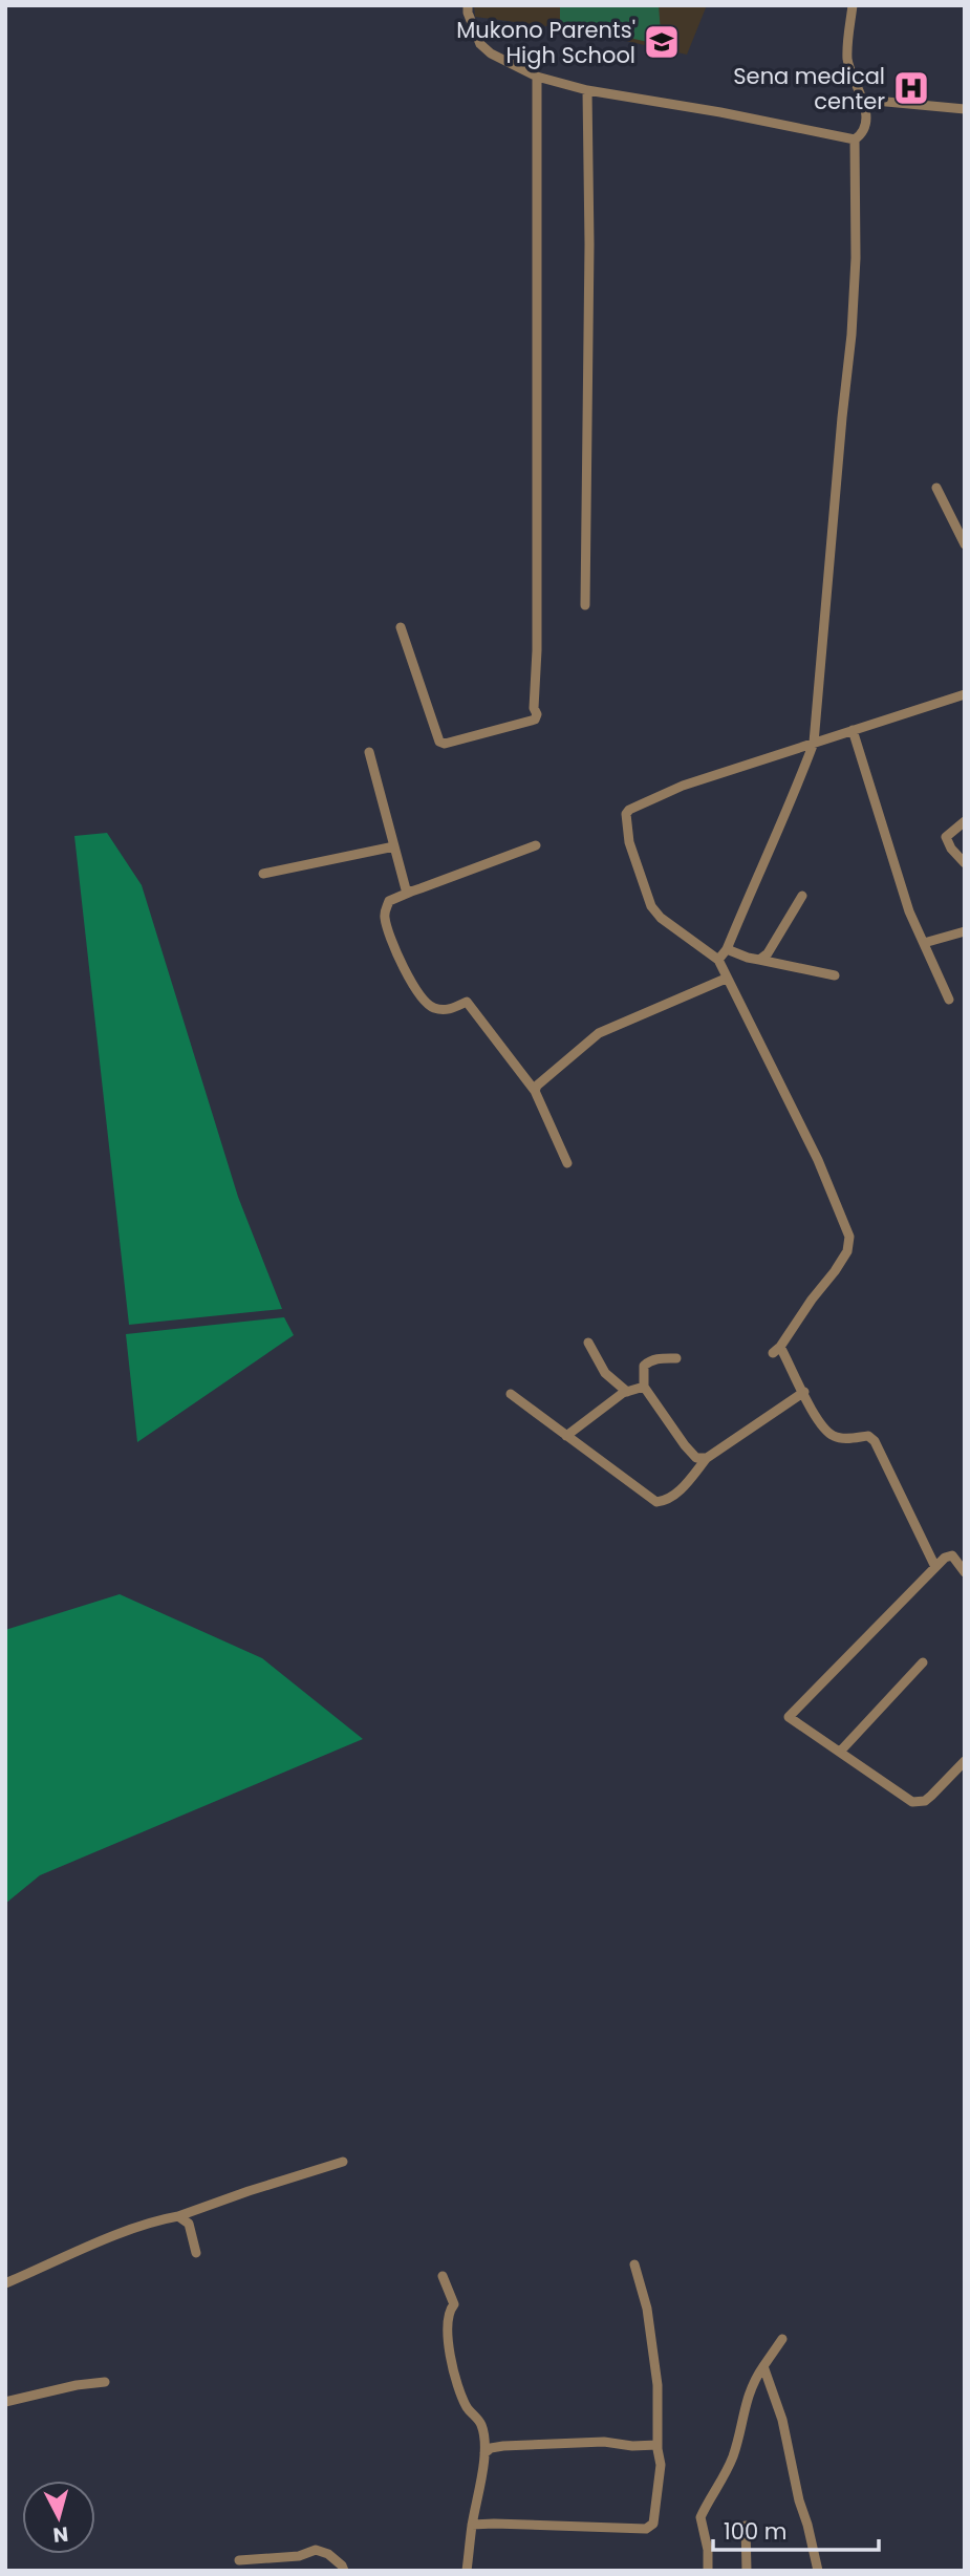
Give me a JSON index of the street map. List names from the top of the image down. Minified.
{"places":{"school or university":["Mukono Parents' High School"],"hospital":["Sena medical center"]},"scale_bar":"100 m","north":"bottom"}
